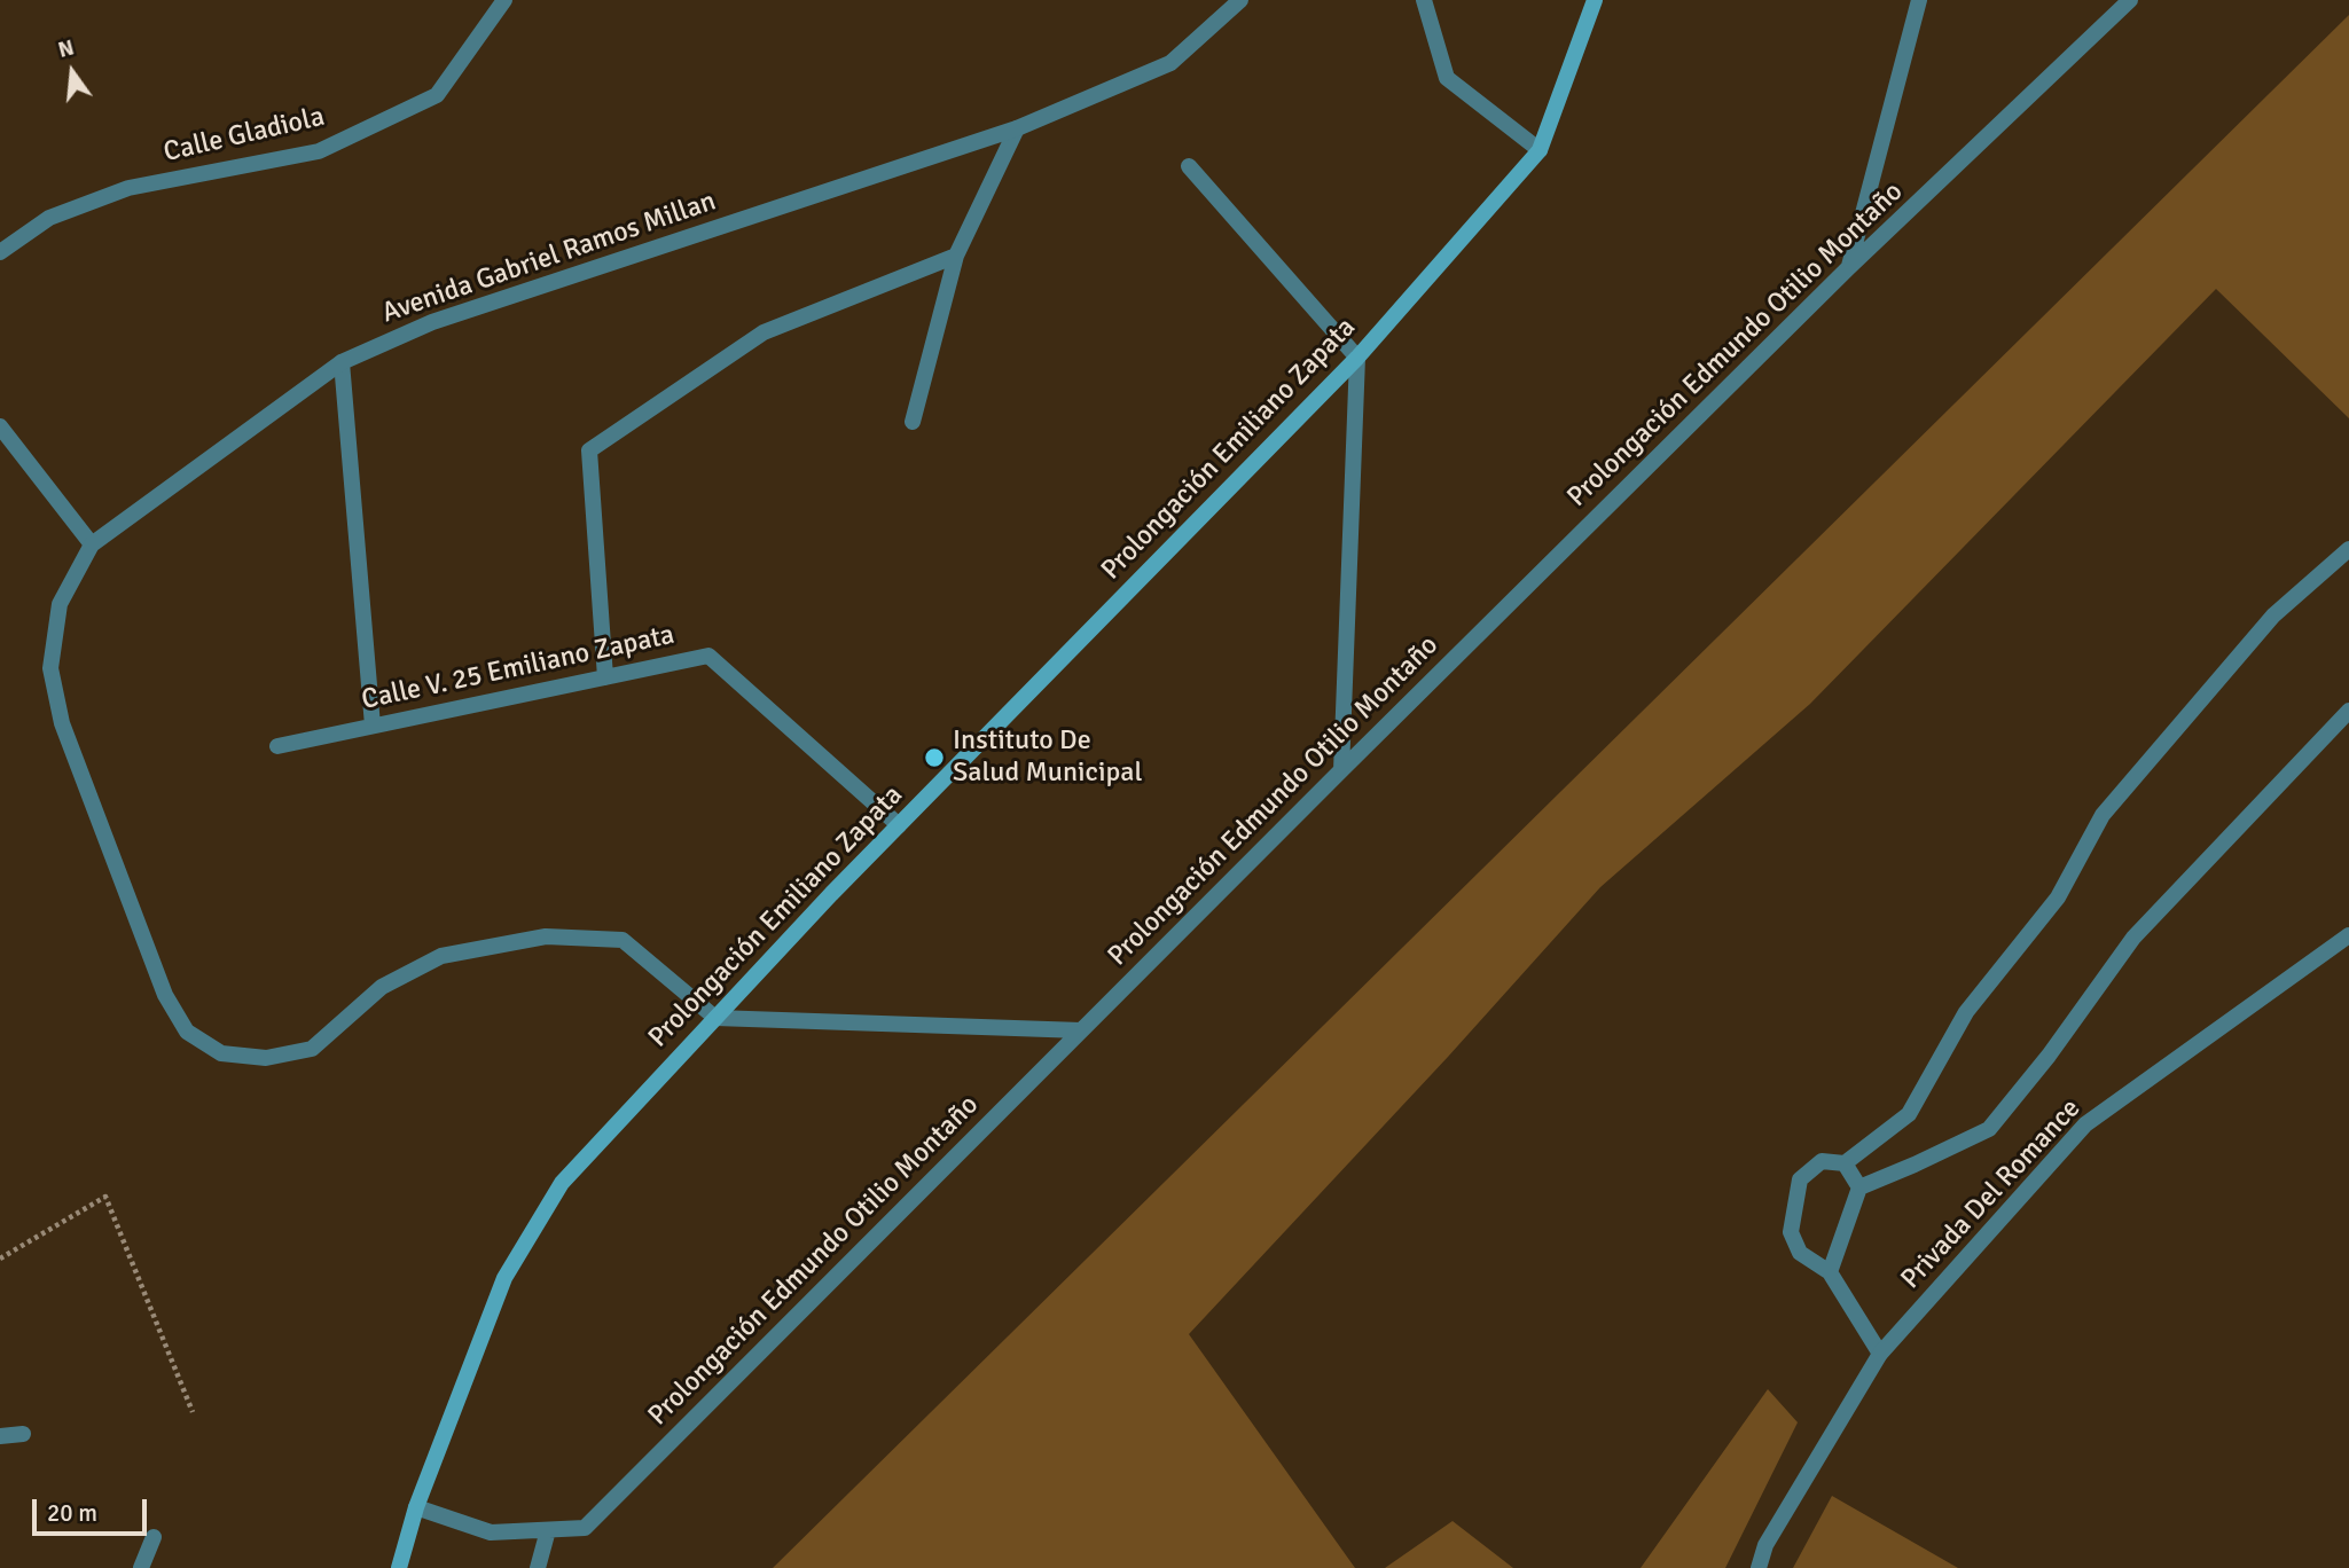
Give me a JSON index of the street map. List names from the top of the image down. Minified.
{"streets":{"main road":["Prolongación Emiliano Zapata"],"street":["Calle Gladiola","Avenida Gabriel Ramos Millan","Prolongación Edmundo Otilio Montaño","Calle V. 25 Emiliano Zapata","Privada Del Romance"]},"crossings":[["Avenida Gabriel Ramos Millan","Prolongación Emiliano Zapata"],["Prolongación Edmundo Otilio Montaño","Prolongación Emiliano Zapata"],["Prolongación Emiliano Zapata","Calle V. 25 Emiliano Zapata"]],"places":["Instituto De Salud Municipal"],"scale_bar":"20 m","north":"top"}
